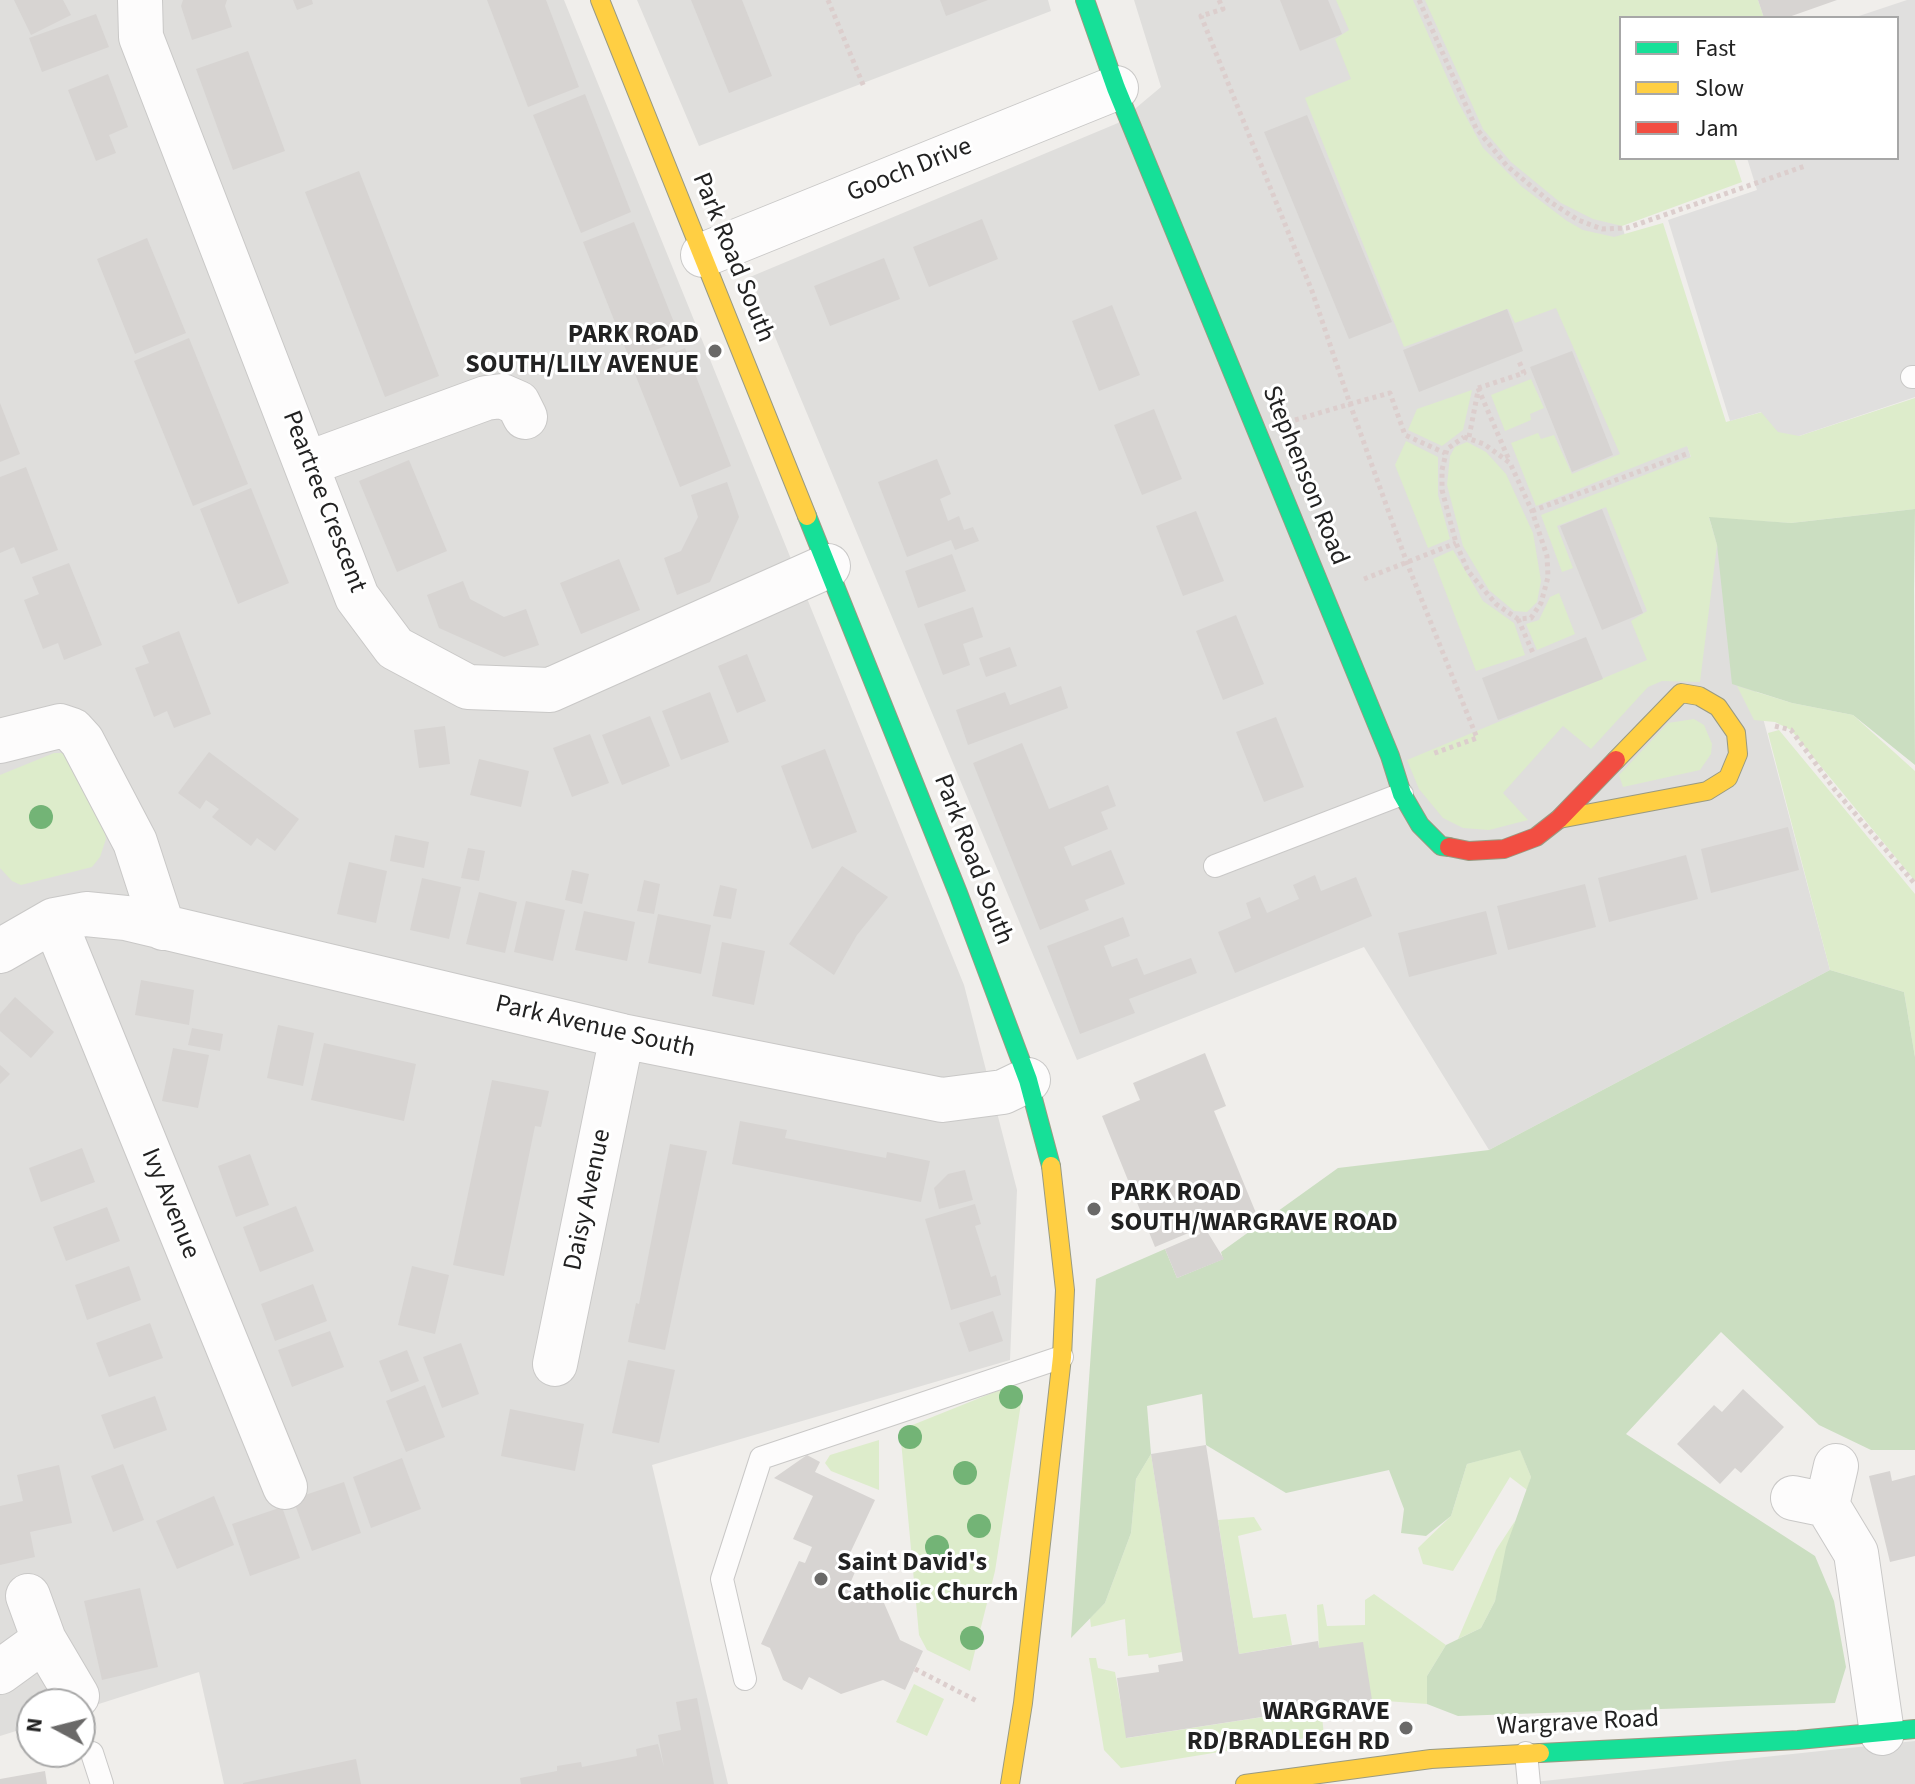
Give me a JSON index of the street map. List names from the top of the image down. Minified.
{"streets":{"street":["Gooch Drive","Park Road South","Stephenson Road","Peartree Crescent","Park Avenue South","Daisy Avenue","Ivy Avenue","Wargrave Road"]},"crossings":[["Gooch Drive","Park Road South"],["Gooch Drive","Stephenson Road"],["Park Road South","Peartree Crescent"],["Park Road South","Park Avenue South"],["Park Avenue South","Daisy Avenue"],["Park Avenue South","Ivy Avenue"]],"places":["PARK ROAD SOUTH/LILY AVENUE","PARK ROAD SOUTH/WARGRAVE ROAD","Saint David's Catholic Church","WARGRAVE RD/BRADLEGH RD"],"legend":["Fast","Slow","Jam"],"north":"left"}
